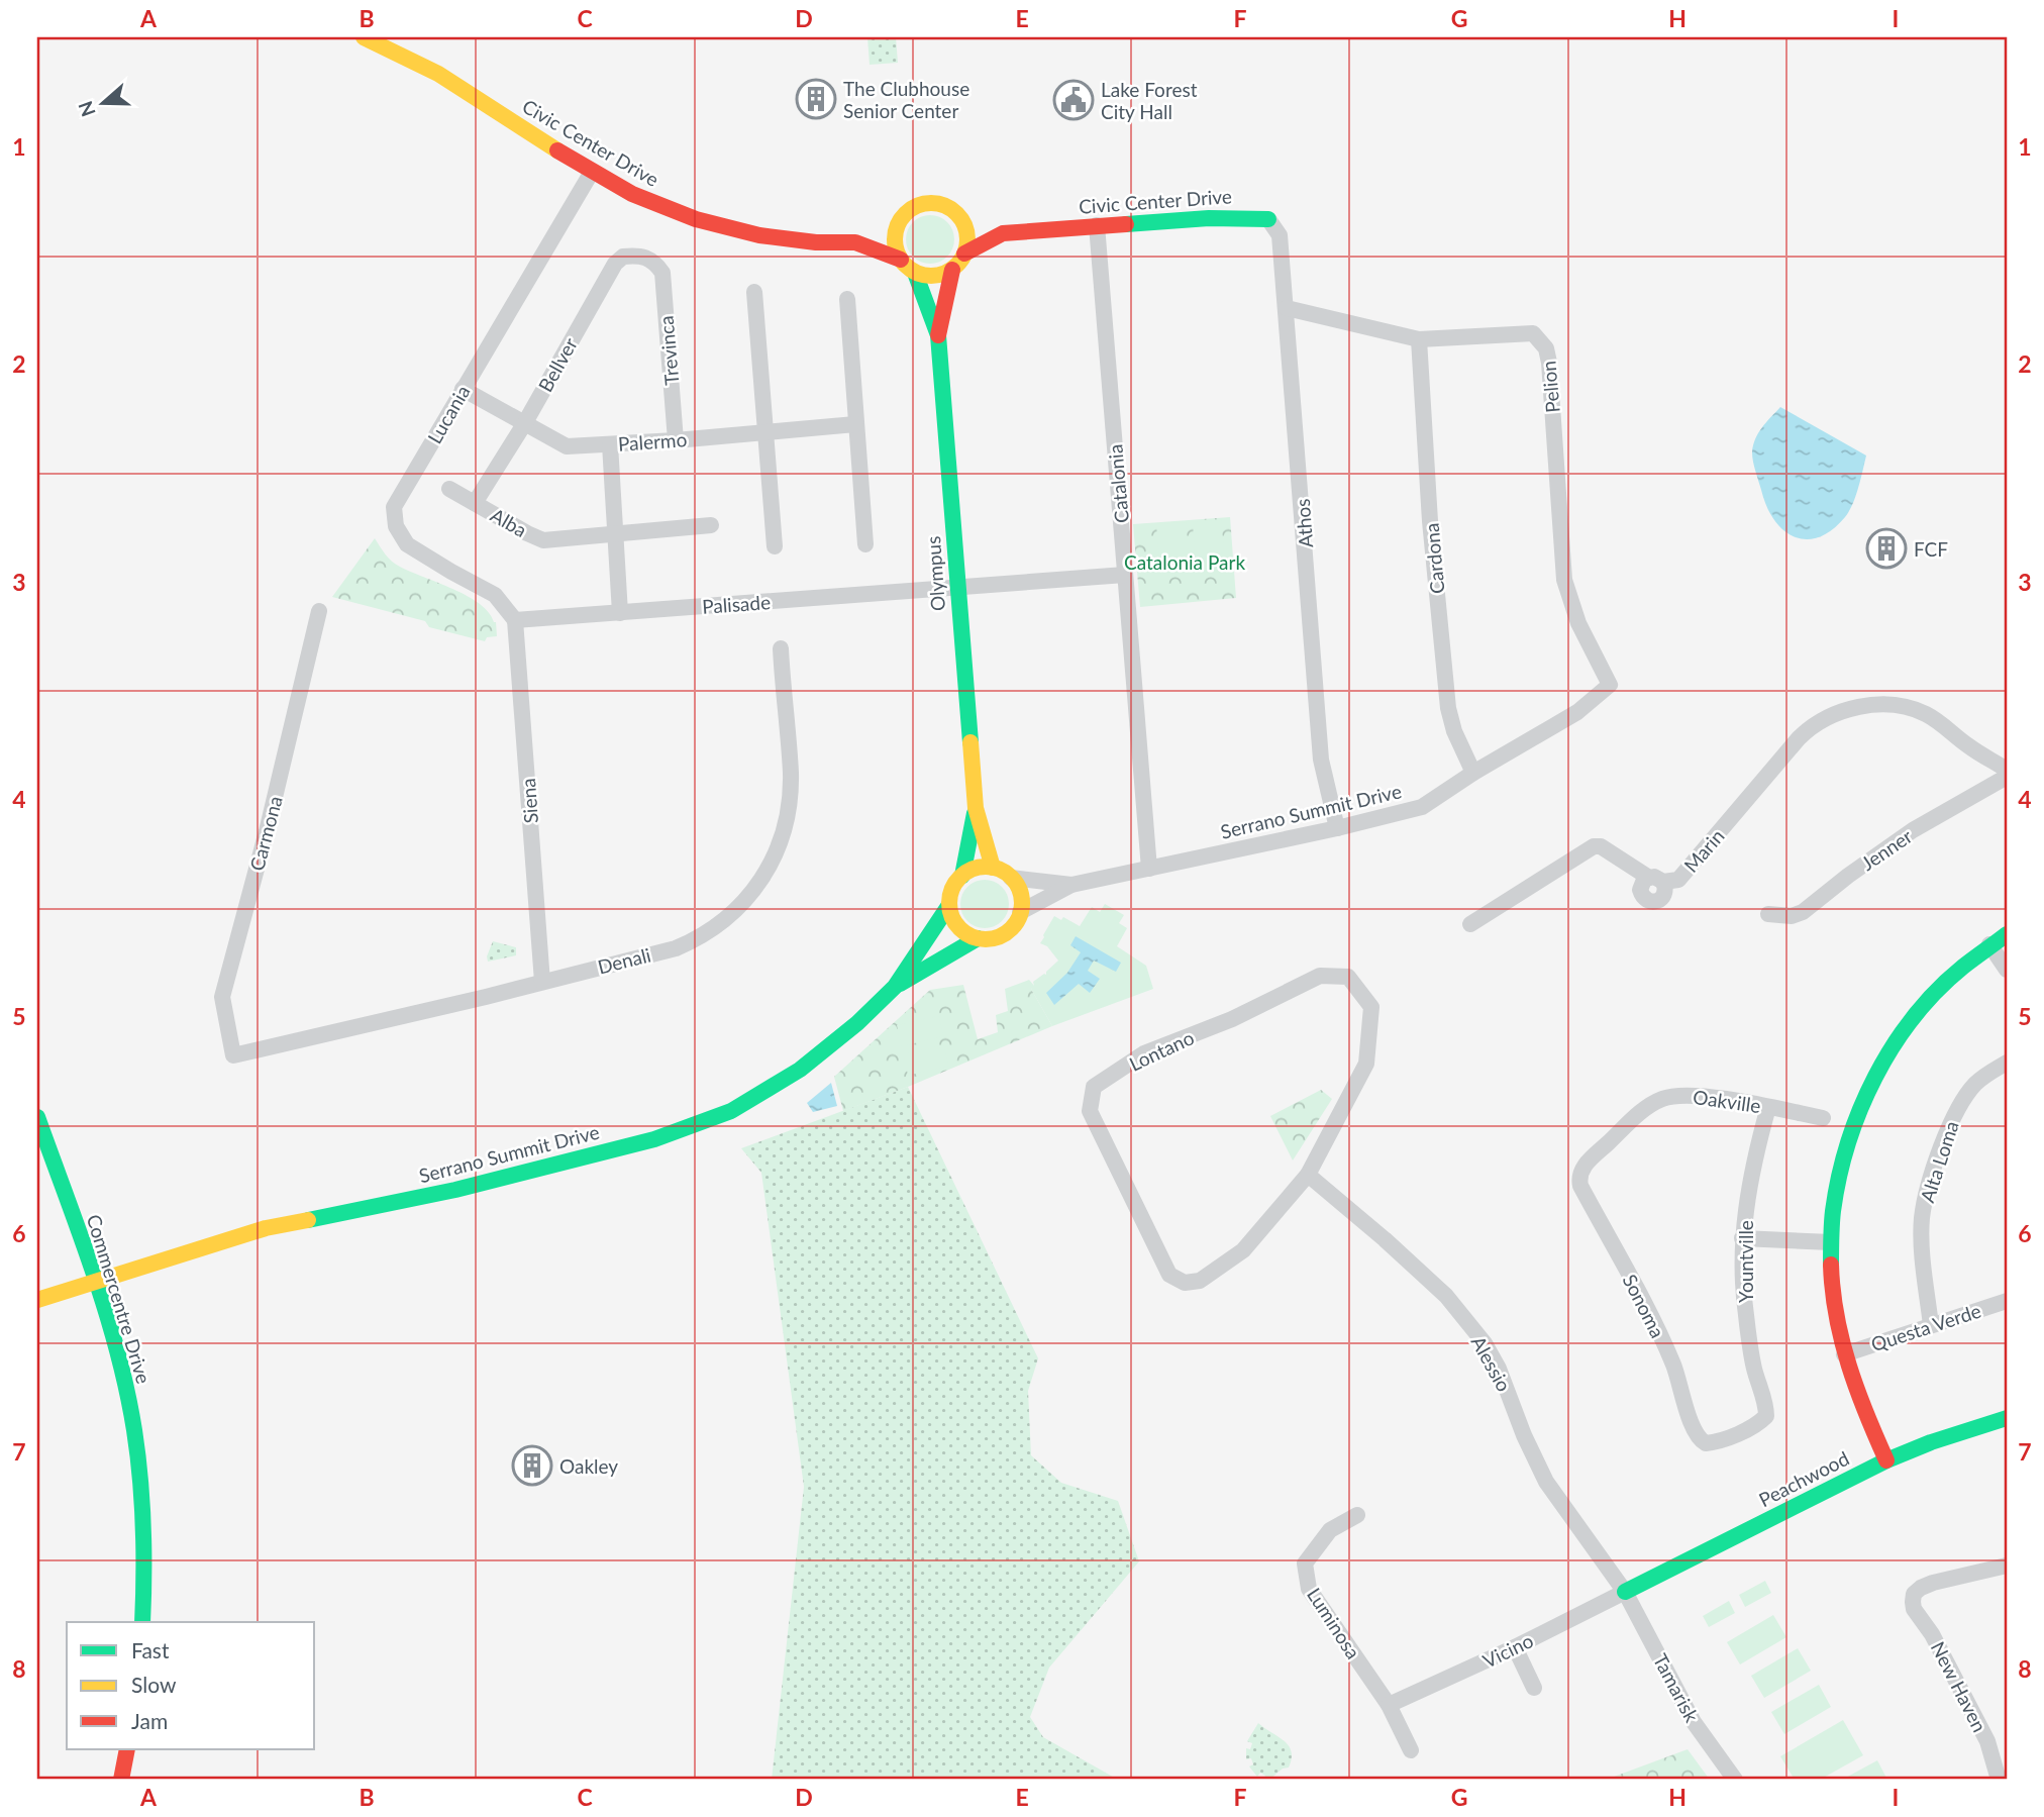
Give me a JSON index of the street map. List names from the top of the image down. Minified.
{"streets":{"street":["Civic Center Drive","Trevinca","Bellver","Pelion","Lucania","Palermo","Catalonia","Alba","Athos","Cardona","Olympus","Palisade","Siena","Serrano Summit Drive","Carmona","Jenner","Marin","Denali","Lontano","Oakville","Alta Loma","Yountville","Commercentre Drive","Sonoma","Questa Verde","Alessio","Peachwood","Luminosa","Vicino","New Haven","Tamarisk"]},"crossings":[["Civic Center Drive","Lucania"],["Civic Center Drive","Catalonia"],["Civic Center Drive","Athos"],["Civic Center Drive","Olympus"],["Trevinca","Bellver"],["Trevinca","Palermo"],["Bellver","Palermo"],["Bellver","Alba"],["Pelion","Athos"],["Pelion","Cardona"],["Pelion","Serrano Summit Drive"],["Lucania","Palermo"],["Lucania","Palisade"],["Lucania","Siena"],["Catalonia","Palisade"],["Catalonia","Serrano Summit Drive"],["Athos","Serrano Summit Drive"],["Cardona","Serrano Summit Drive"],["Olympus","Palisade"],["Olympus","Serrano Summit Drive"],["Palisade","Siena"],["Siena","Denali"],["Serrano Summit Drive","Commercentre Drive"],["Carmona","Denali"],["Lontano","Alessio"],["Oakville","Yountville"],["Oakville","Sonoma"],["Alta Loma","Questa Verde"],["Yountville","Sonoma"],["Alessio","Peachwood"],["Alessio","Vicino"],["Alessio","Tamarisk"],["Peachwood","Vicino"],["Peachwood","Tamarisk"],["Luminosa","Vicino"],["Vicino","Tamarisk"]],"parks":["Catalonia Park"],"places":{"building":["The Clubhouse Senior Center","FCF","Oakley"],"public building":["Lake Forest City Hall"]},"legend":["Fast","Slow","Jam"],"north":"left","grid":{"columns":["A","B","C","D","E","F","G","H","I"],"rows":["1","2","3","4","5","6","7","8"]}}
